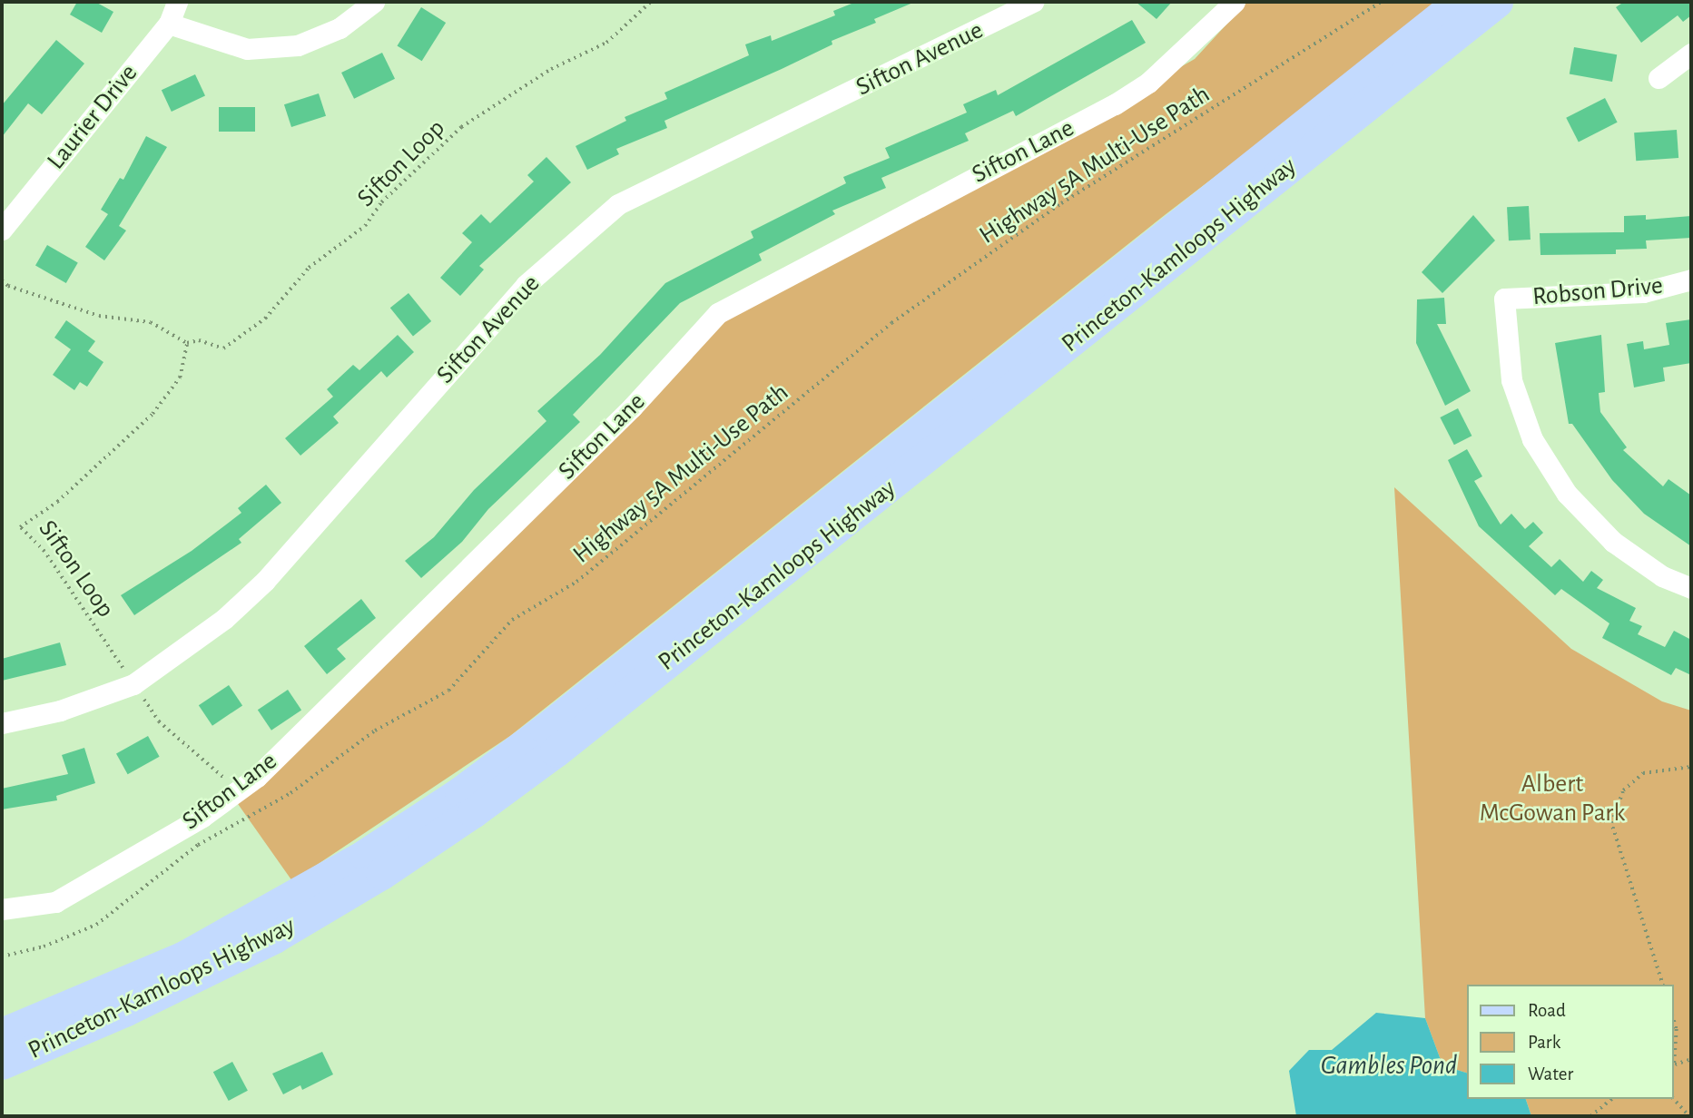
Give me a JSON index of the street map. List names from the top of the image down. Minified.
{"streets":{"main road":["Princeton-Kamloops Highway"],"street":["Sifton Avenue","Laurier Drive","Sifton Lane","Robson Drive"],"path":["Sifton Loop","Highway 5A Multi-Use Path"]},"crossings":[["Sifton Avenue","Sifton Loop"],["Sifton Lane","Sifton Loop"]],"water":["Gambles Pond"],"parks":["Albert McGowan Park"],"legend":["Road","Park","Water"]}
